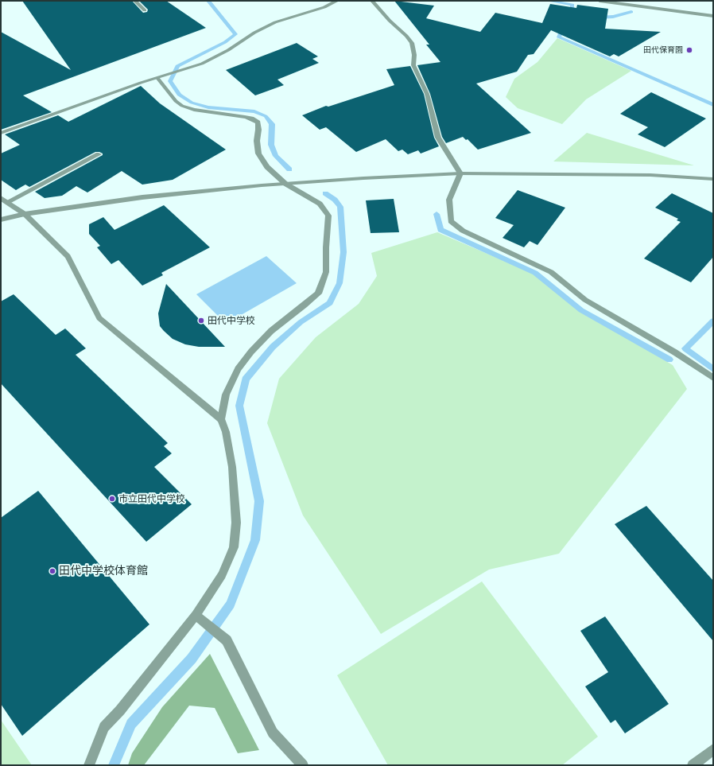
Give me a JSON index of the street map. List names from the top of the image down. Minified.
{"places":["田代保育園","田代中学校","市立田代中学校","田代中学校体育館"]}
